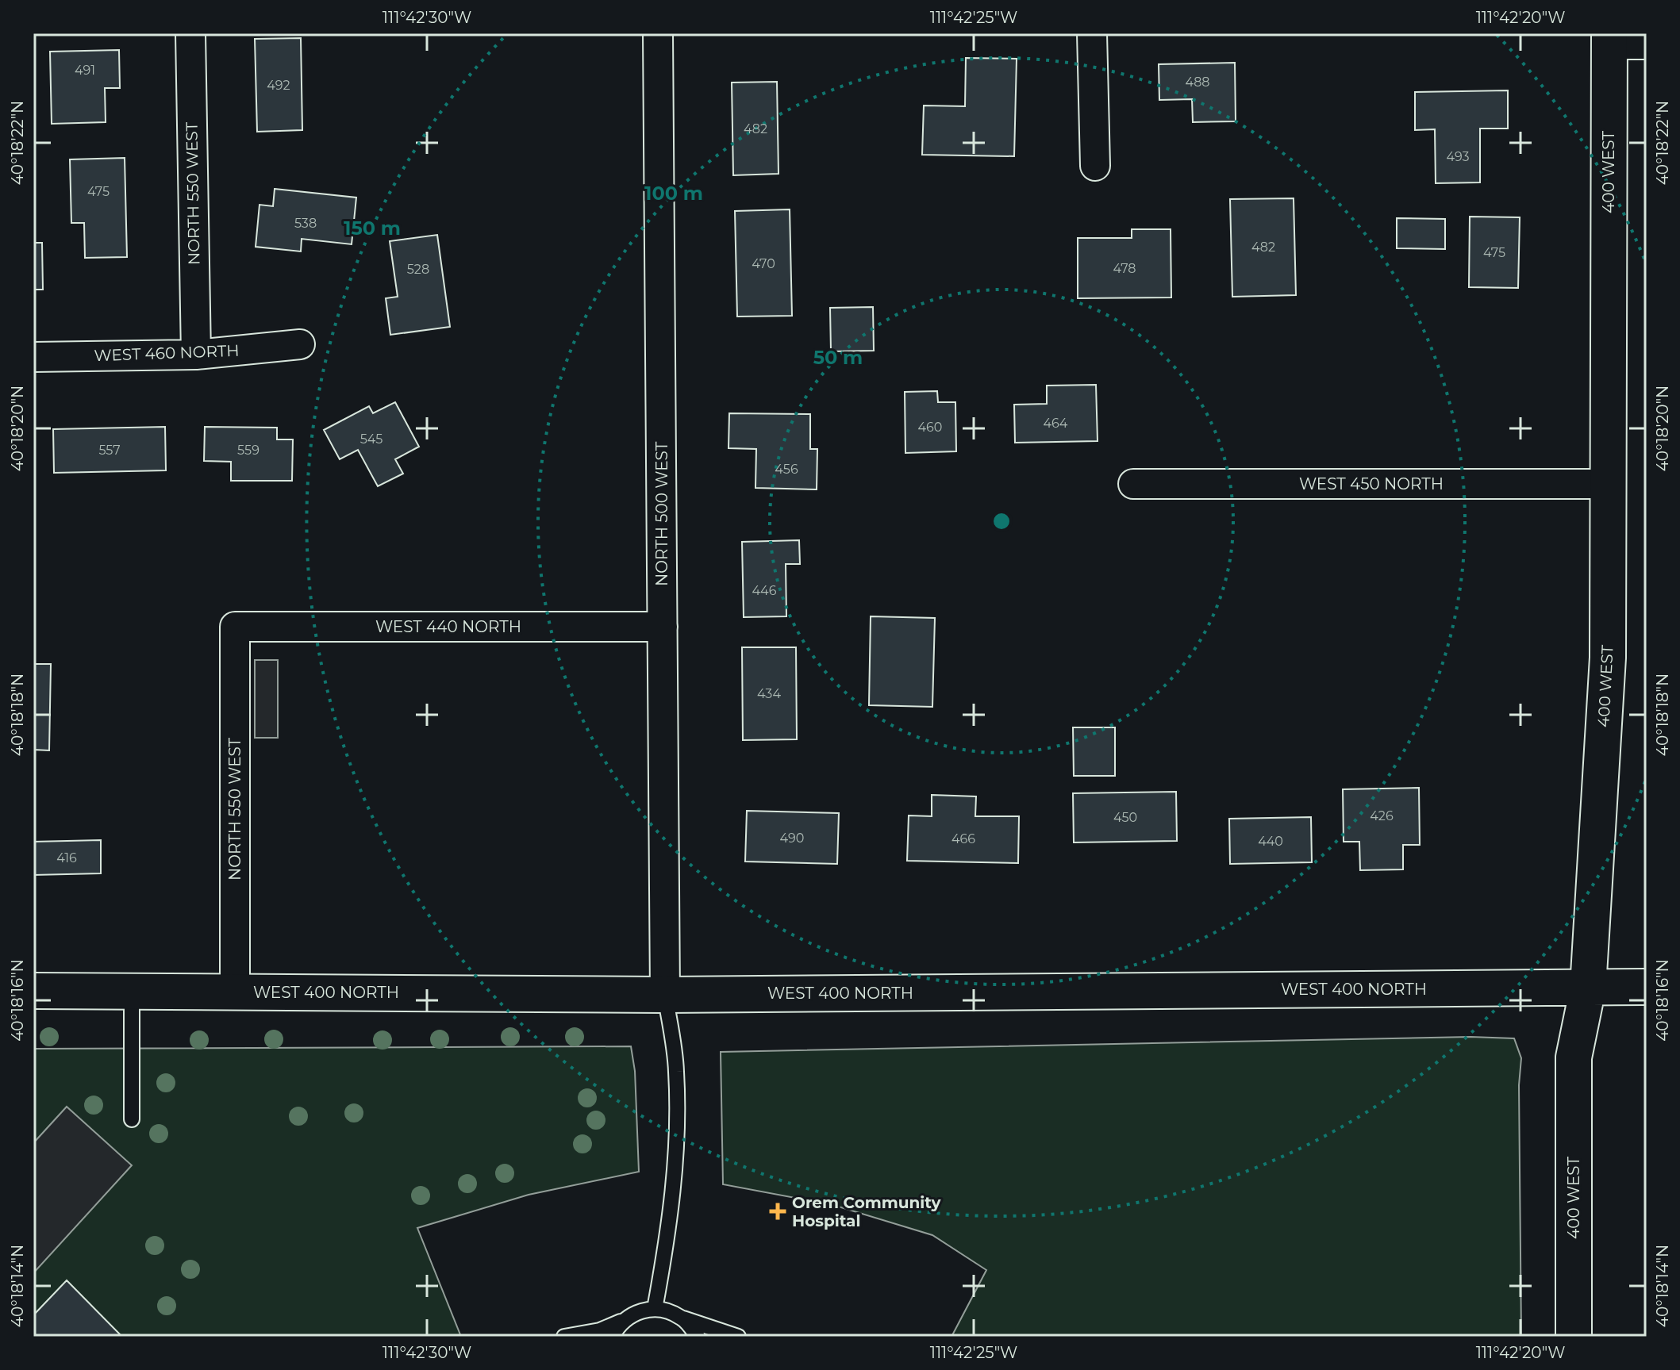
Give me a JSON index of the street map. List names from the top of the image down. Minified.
{"streets":{"main road":["400 WEST","WEST 400 NORTH"],"street":["NORTH 550 WEST","WEST 460 NORTH","WEST 450 NORTH","NORTH 500 WEST","WEST 440 NORTH"]},"crossings":[["400 WEST","WEST 450 NORTH"],["400 WEST","WEST 400 NORTH"],["NORTH 550 WEST","WEST 460 NORTH"],["NORTH 550 WEST","WEST 440 NORTH"],["NORTH 550 WEST","WEST 400 NORTH"],["NORTH 500 WEST","WEST 440 NORTH"],["NORTH 500 WEST","WEST 400 NORTH"]],"places":{"health":["Orem Community Hospital"]},"house_numbers":["491","488","492","482","493","475","538","482","475","470","478","528","464","460","545","557","559","456","446","434","426","450","490","466","440","416"],"coordinates":["111°42'30\"W","111°42'25\"W","111°42'20\"W","40°18'22\"N","40°18'20\"N","40°18'18\"N","40°18'16\"N","40°18'14\"N"],"rings":["100 m","150 m","50 m"]}
